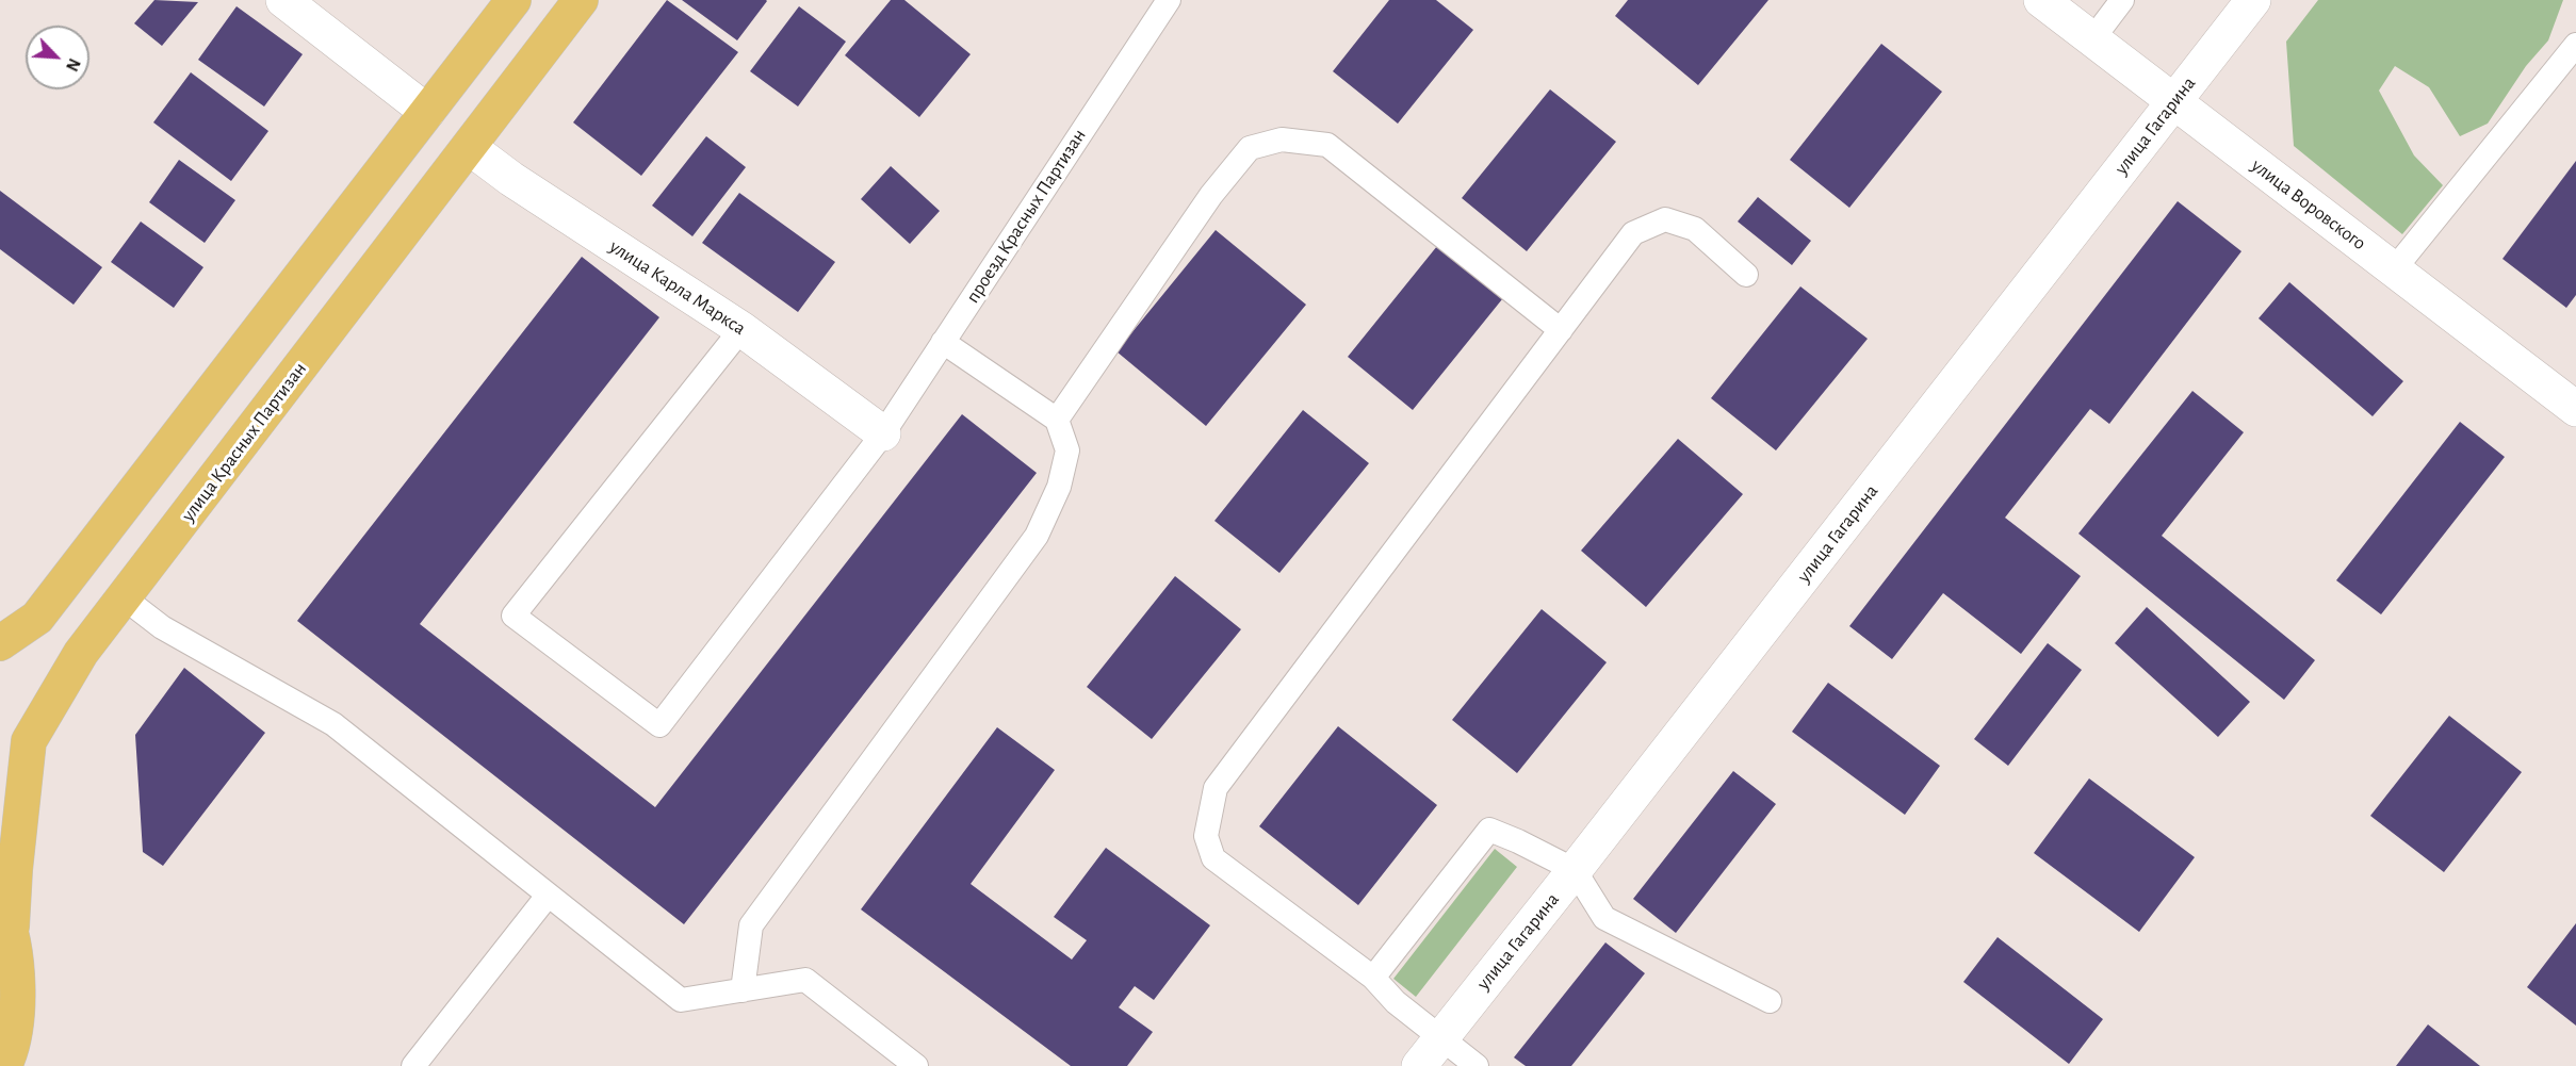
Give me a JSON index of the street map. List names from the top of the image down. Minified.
{"streets":{"highway":["улица Красных Партизан"],"street":["улица Гагарина","улица Воровского","улица Карла Маркса"],"lane":["проезд Красных Партизан"]},"crossings":[["улица Гагарина","улица Воровского"],["проезд Красных Партизан","улица Карла Маркса"],["улица Карла Маркса","улица Красных Партизан"]],"north":"bottom right"}
